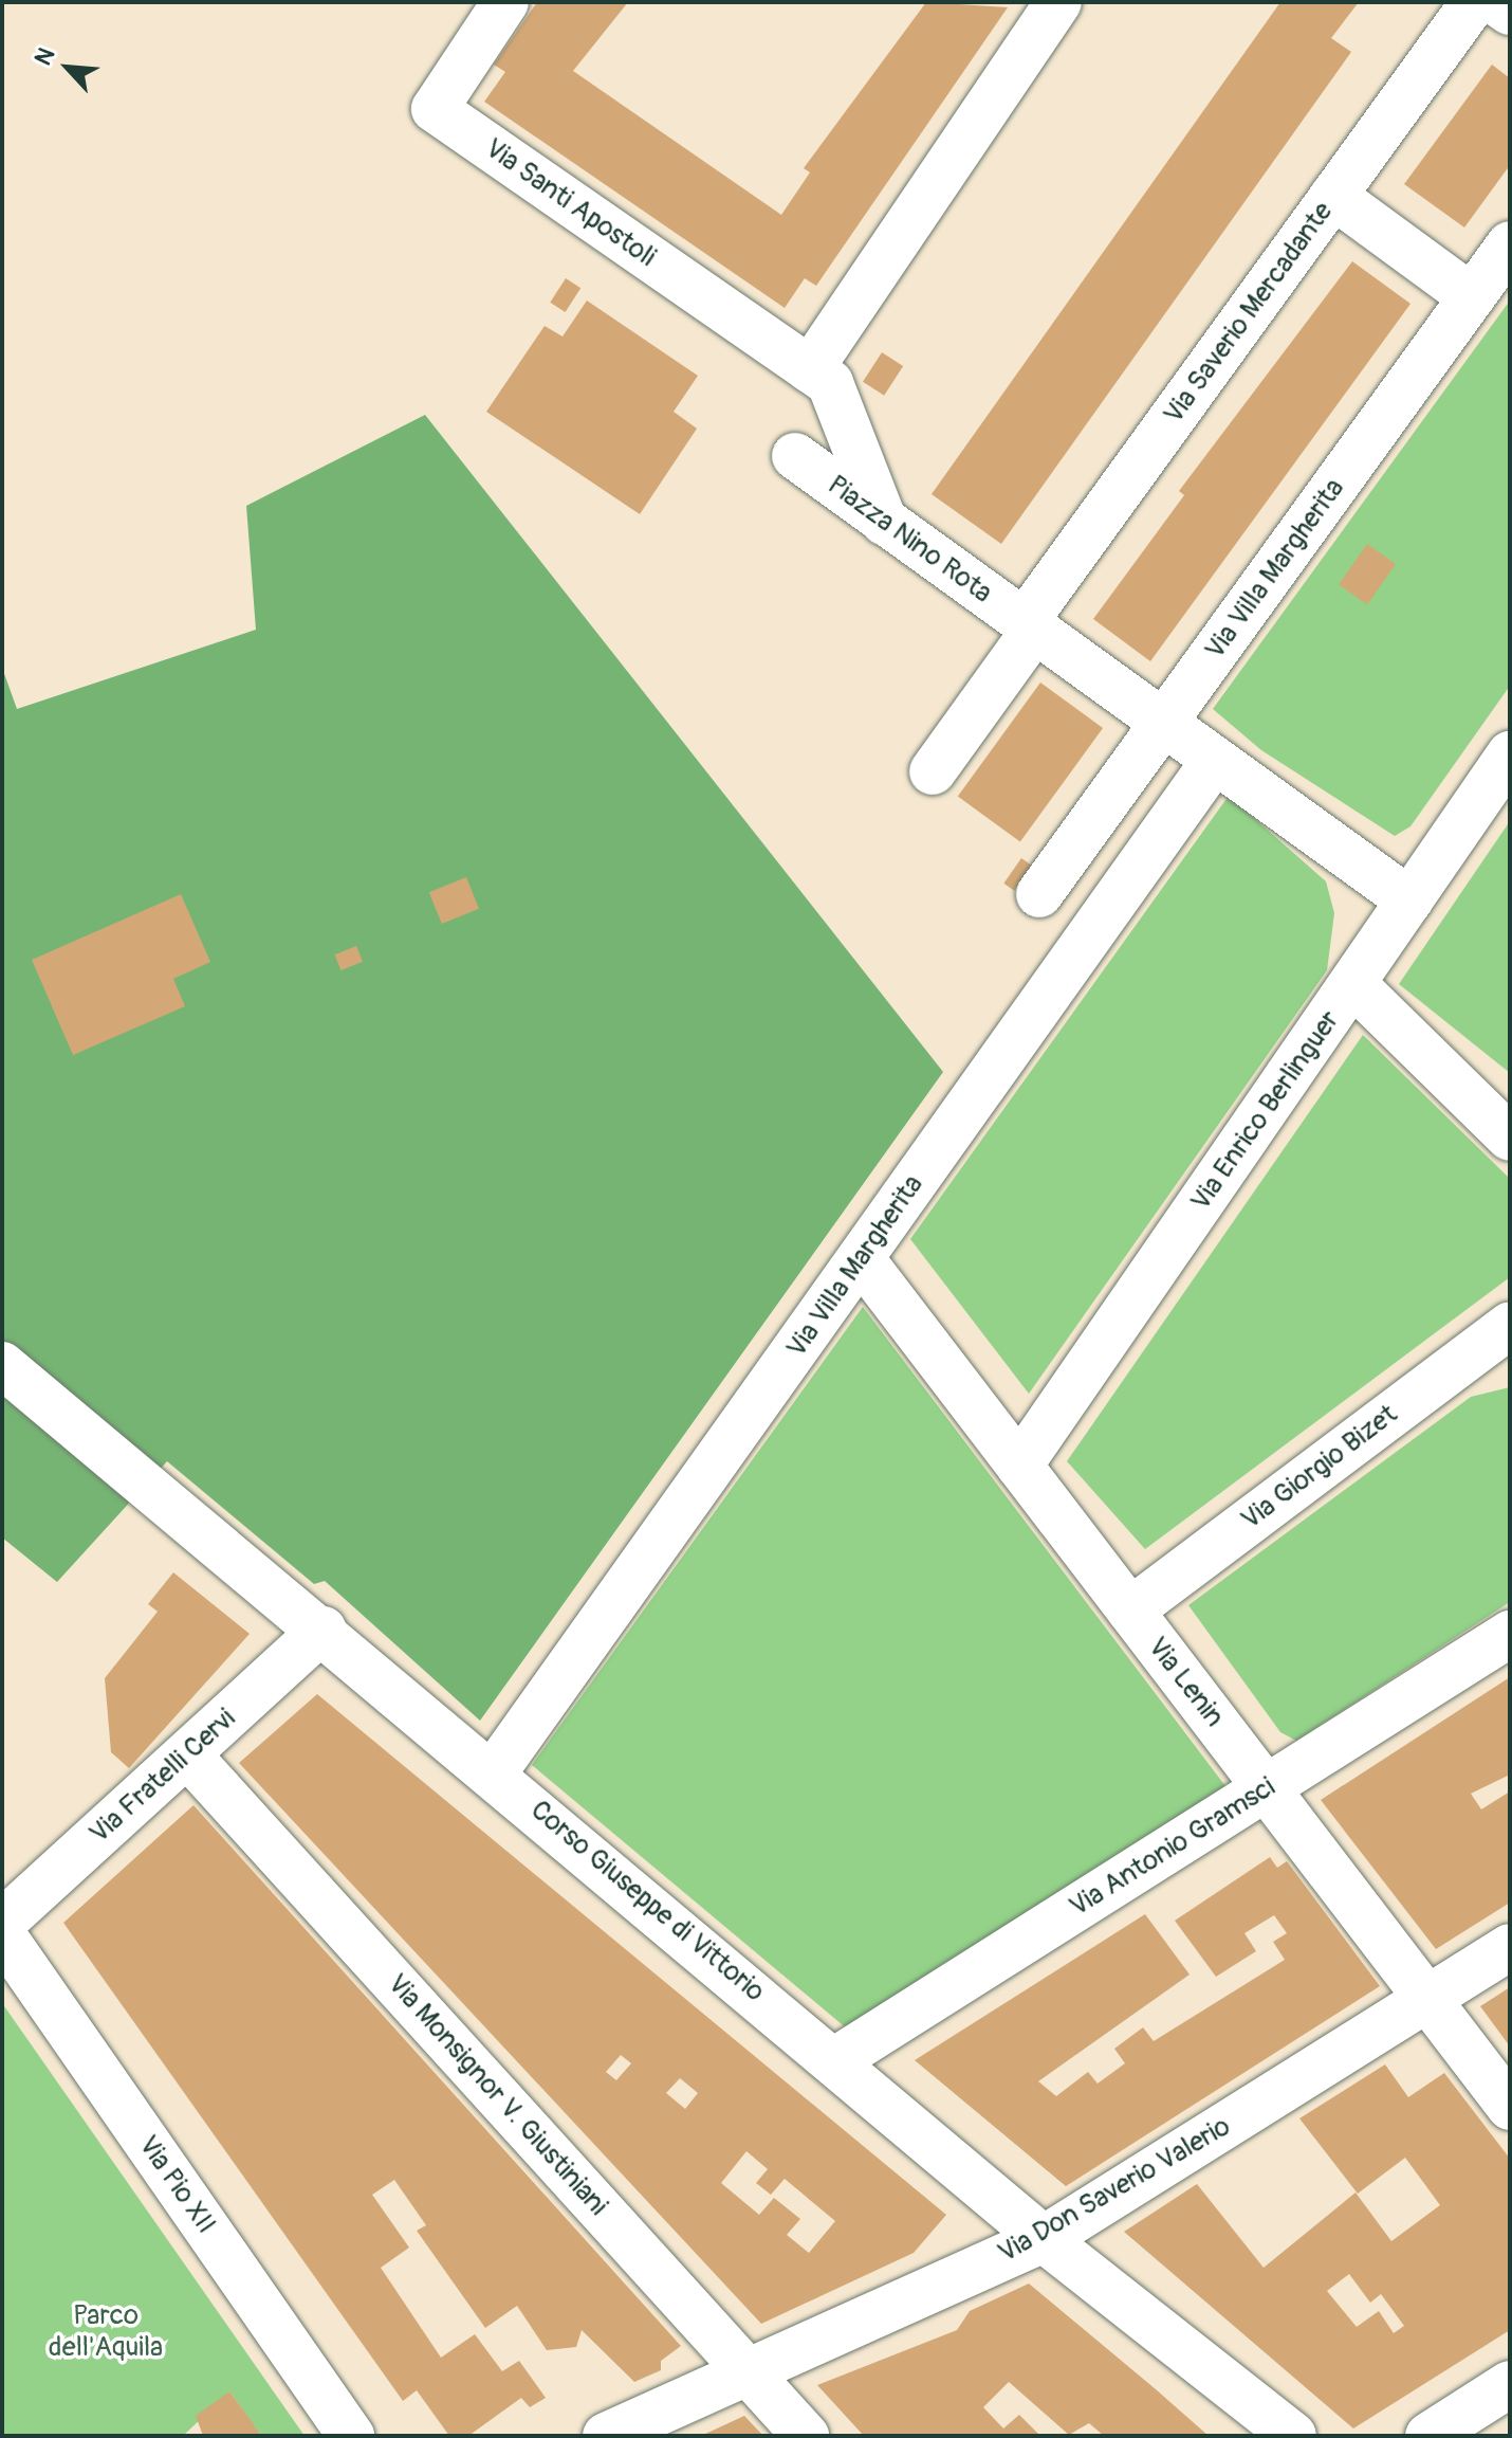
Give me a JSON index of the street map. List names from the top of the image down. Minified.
{"streets":{"street":["Via Santi Apostoli","Via Saverio Mercadante","Piazza Nino Rota","Via Villa Margherita","Via Enrico Berlinguer","Via Giorgio Bizet","Via Lenin","Via Fratelli Cervi","Via Antonio Gramsci","Corso Giuseppe di Vittorio","Via Monsignor V. Giustiniani","Via Pio XII","Via Don Saverio Valerio"]},"crossings":[["Via Santi Apostoli","Piazza Nino Rota"],["Via Saverio Mercadante","Piazza Nino Rota"],["Piazza Nino Rota","Via Villa Margherita"],["Piazza Nino Rota","Via Enrico Berlinguer"],["Via Villa Margherita","Via Lenin"],["Via Villa Margherita","Corso Giuseppe di Vittorio"],["Via Enrico Berlinguer","Via Lenin"],["Via Giorgio Bizet","Via Lenin"],["Via Lenin","Via Antonio Gramsci"],["Via Lenin","Via Don Saverio Valerio"],["Via Fratelli Cervi","Corso Giuseppe di Vittorio"],["Via Fratelli Cervi","Via Monsignor V. Giustiniani"],["Via Antonio Gramsci","Corso Giuseppe di Vittorio"],["Corso Giuseppe di Vittorio","Via Don Saverio Valerio"],["Via Monsignor V. Giustiniani","Via Don Saverio Valerio"]],"parks":["Parco dell'Aquila"],"north":"top left"}
